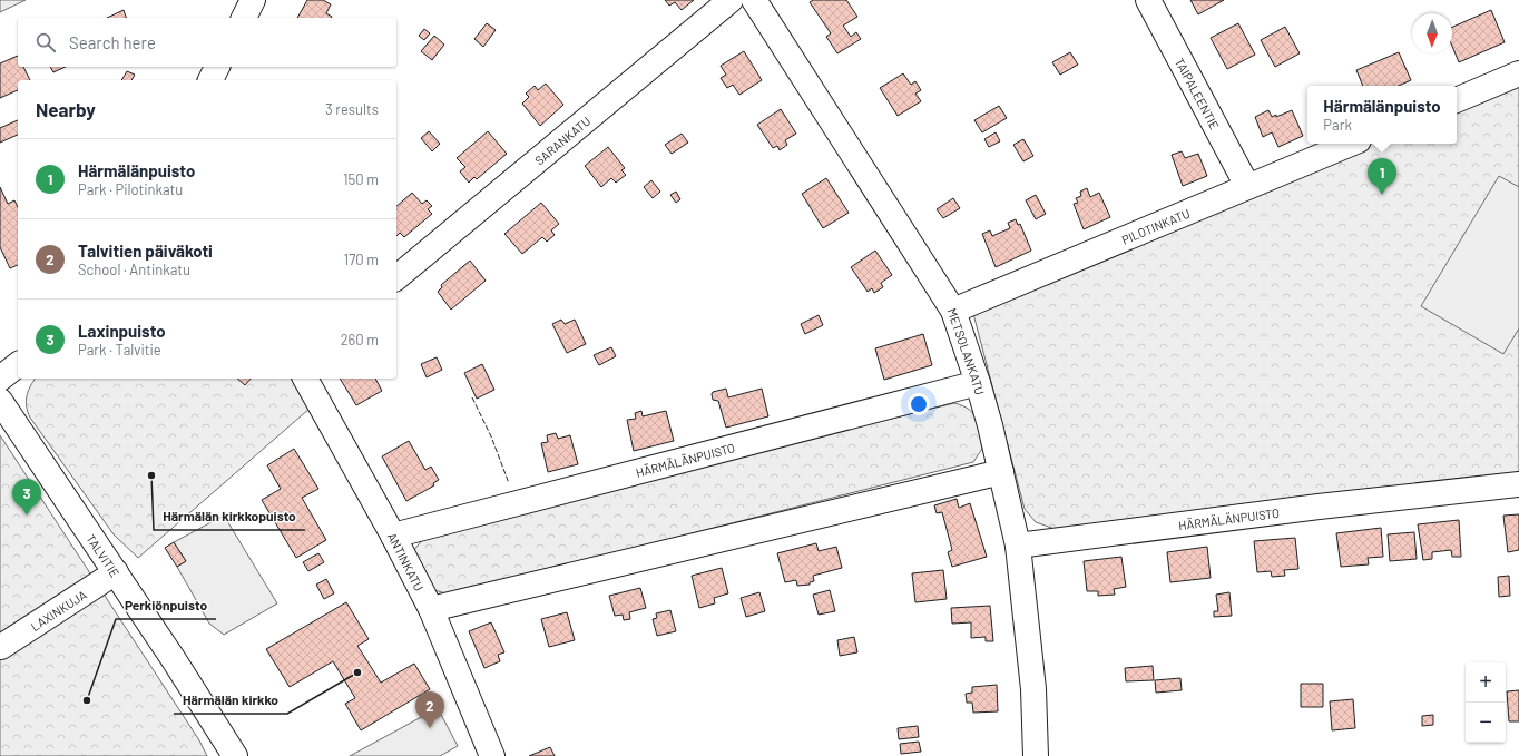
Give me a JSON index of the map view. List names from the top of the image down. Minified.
{"streets":{"street":["TAIPALEENTIE","SARANKATU","PILOTINKATU","METSOLANKATU","HÄRMÄLÄNPUISTO","TALVITIE","ANTINKATU","LAXINKUJA"]},"crossings":[["TAIPALEENTIE","PILOTINKATU"],["PILOTINKATU","METSOLANKATU"],["METSOLANKATU","HÄRMÄLÄNPUISTO"],["HÄRMÄLÄNPUISTO","ANTINKATU"],["TALVITIE","LAXINKUJA"]],"places":["Härmälän kirkkopuisto","Härmälän kirkko","Perkiönpuisto"],"north":"bottom","page":{"search":"Search here","heading":["Nearby","3 results"],"popup":["Härmälänpuisto","Park"],"list":[{"mark":"1","name":"Härmälänpuisto","note":"Park · Pilotinkatu","value":"150 m"},{"mark":"2","name":"Talvitien päiväkoti","note":"School · Antinkatu","value":"170 m"},{"mark":"3","name":"Laxinpuisto","note":"Park · Talvitie","value":"260 m"}],"pins":["1","3","2"],"map_buttons":["+","−"]}}
